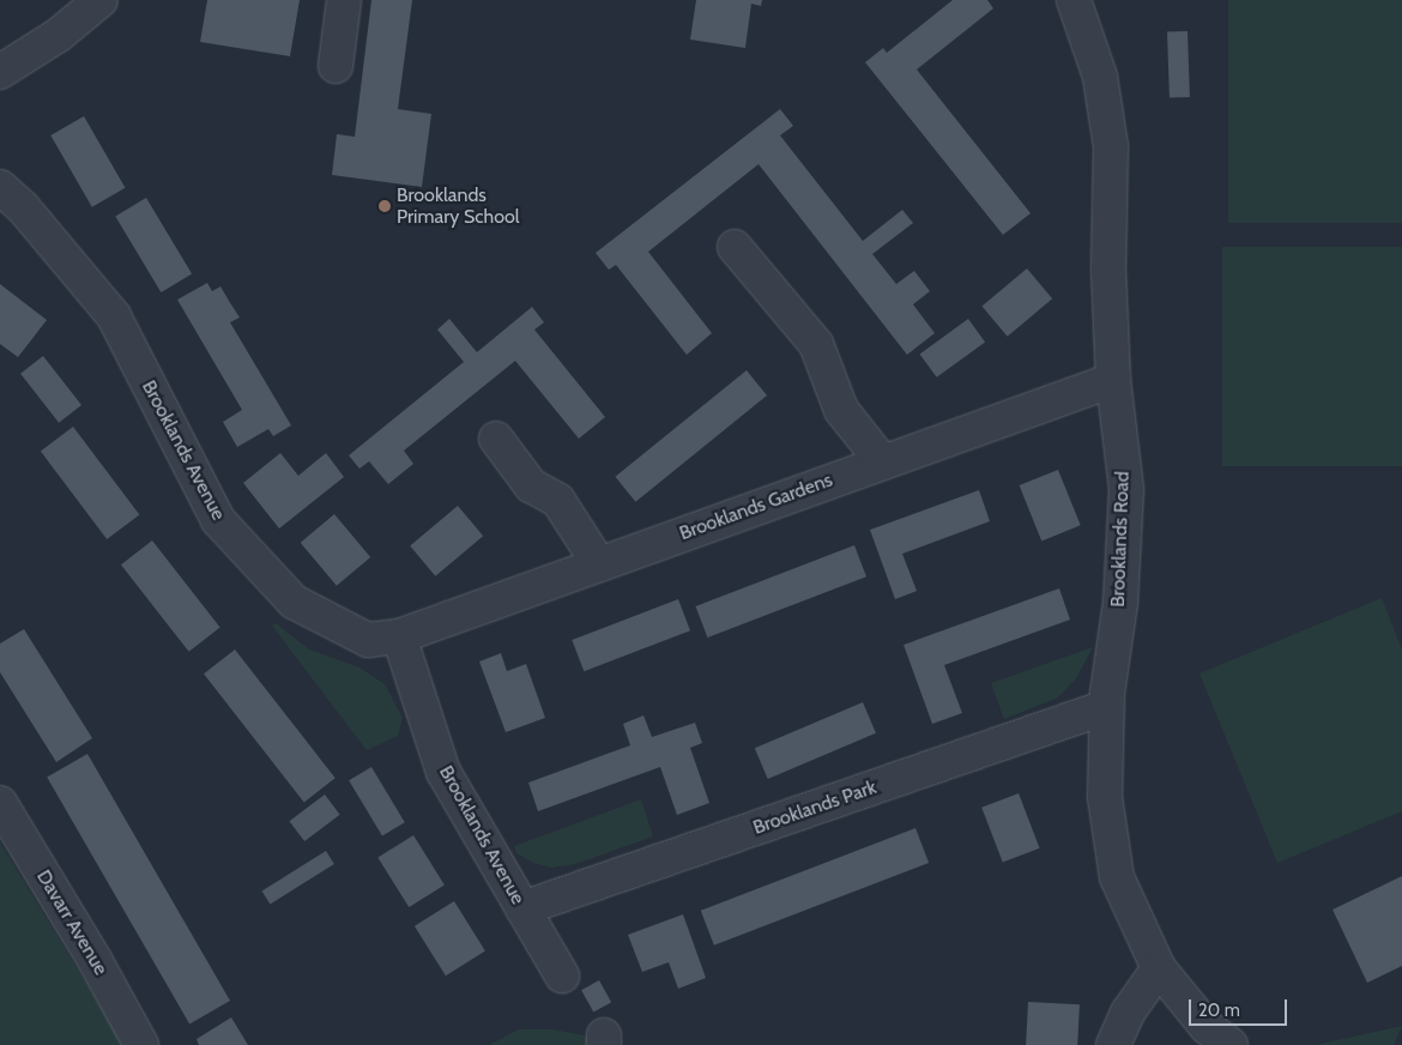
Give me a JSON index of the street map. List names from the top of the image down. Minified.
{"streets":{"street":["Brooklands Avenue","Brooklands Gardens","Brooklands Road","Brooklands Park","Davarr Avenue"]},"crossings":[["Brooklands Avenue","Brooklands Gardens"],["Brooklands Avenue","Brooklands Park"],["Brooklands Gardens","Brooklands Road"],["Brooklands Road","Brooklands Park"]],"places":["Brooklands Primary School"],"scale_bar":"20 m"}
